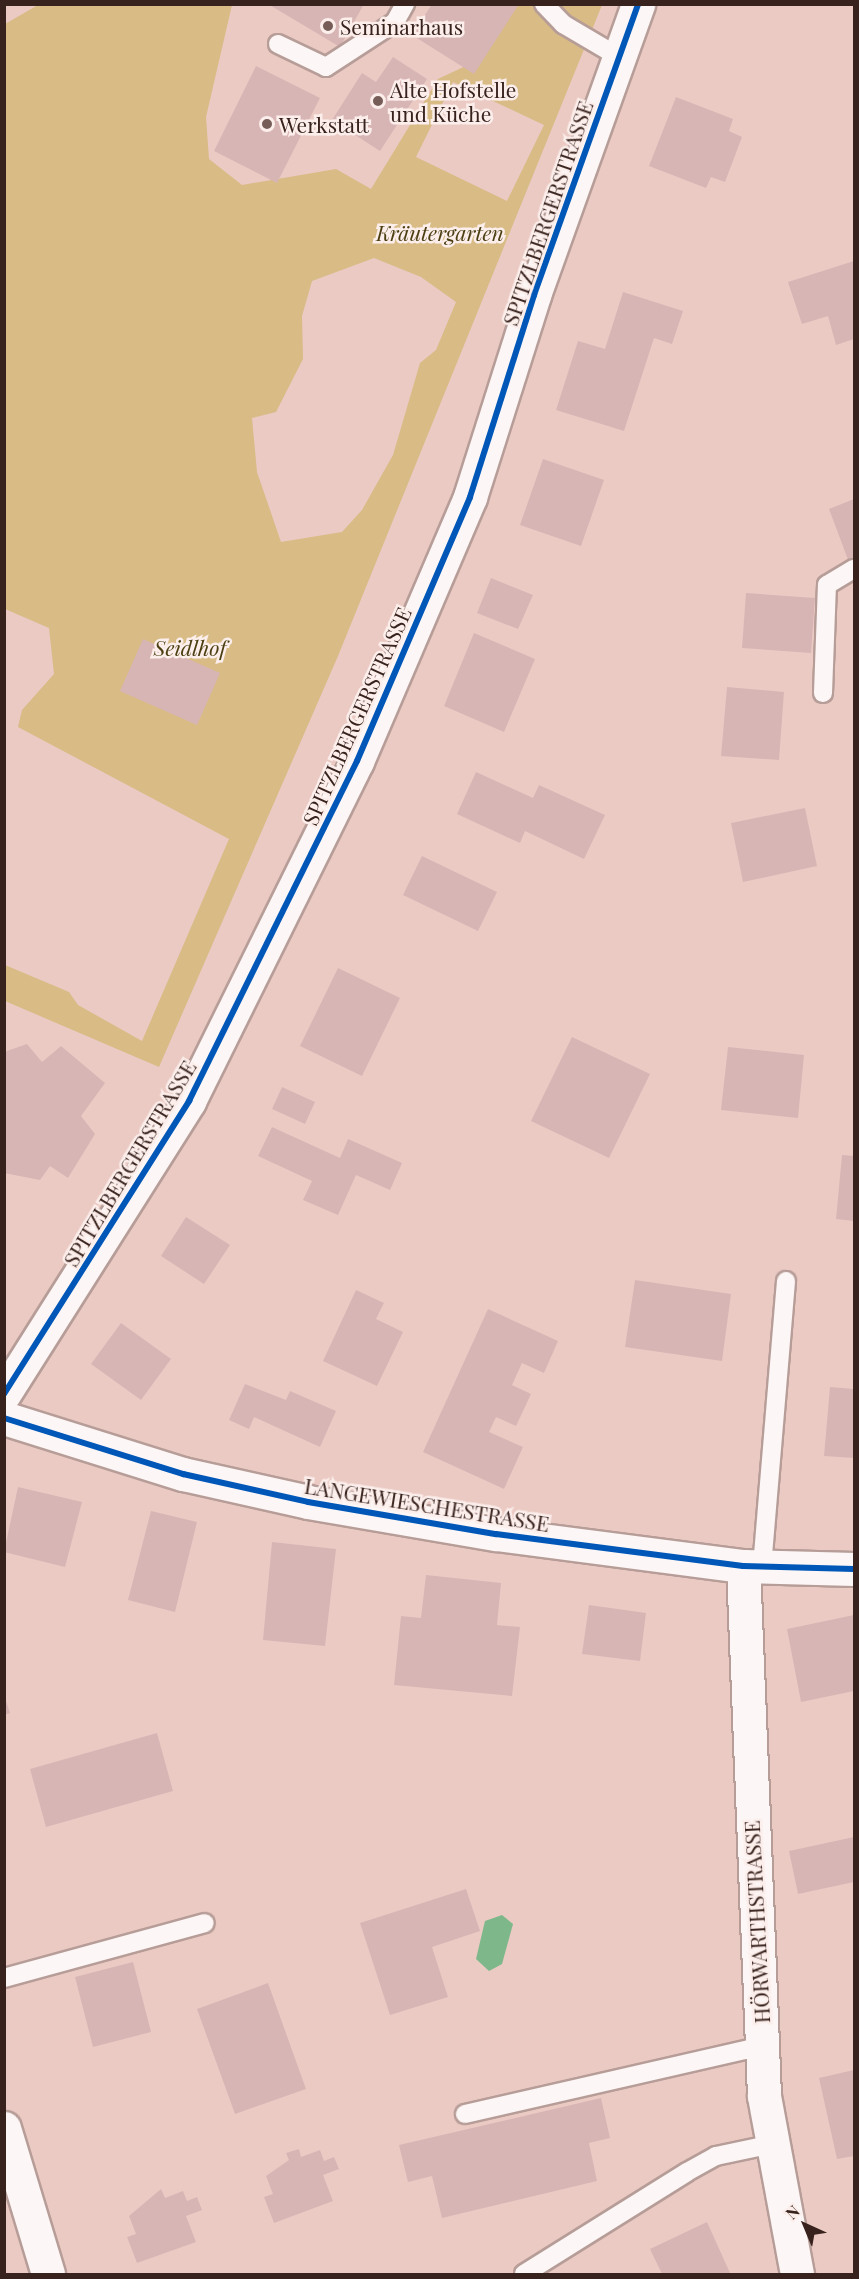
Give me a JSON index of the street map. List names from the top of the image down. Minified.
{"streets":{"street":["SPITZLBERGERSTRASSE","LANGEWIESCHESTRASSE","HÖRWARTHSTRASSE"]},"crossings":[["LANGEWIESCHESTRASSE","HÖRWARTHSTRASSE"]],"parks":["Kräutergarten","Seidlhof"],"places":["Seminarhaus","Alte Hofstelle und Küche","Werkstatt"],"north":"top left"}
